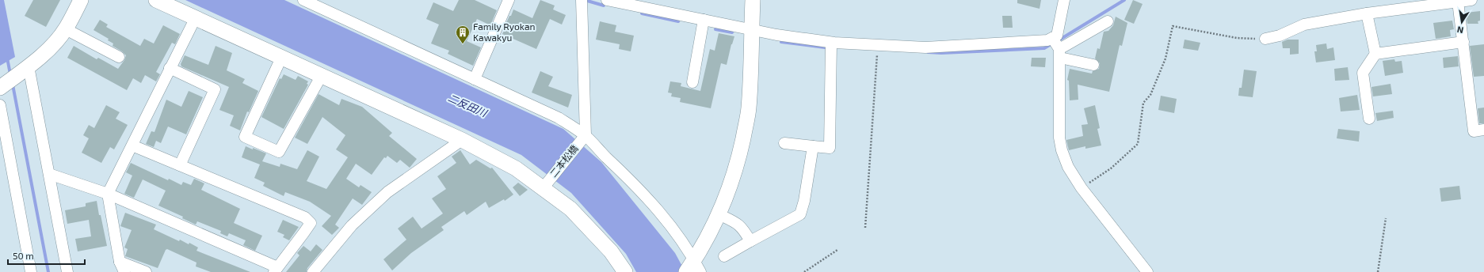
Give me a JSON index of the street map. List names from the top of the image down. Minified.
{"streets":{"street":["二本松橋"]},"water":["二反田川"],"places":{"building":["Family Ryokan Kawakyu"]},"scale_bar":"50 m","north":"bottom"}
